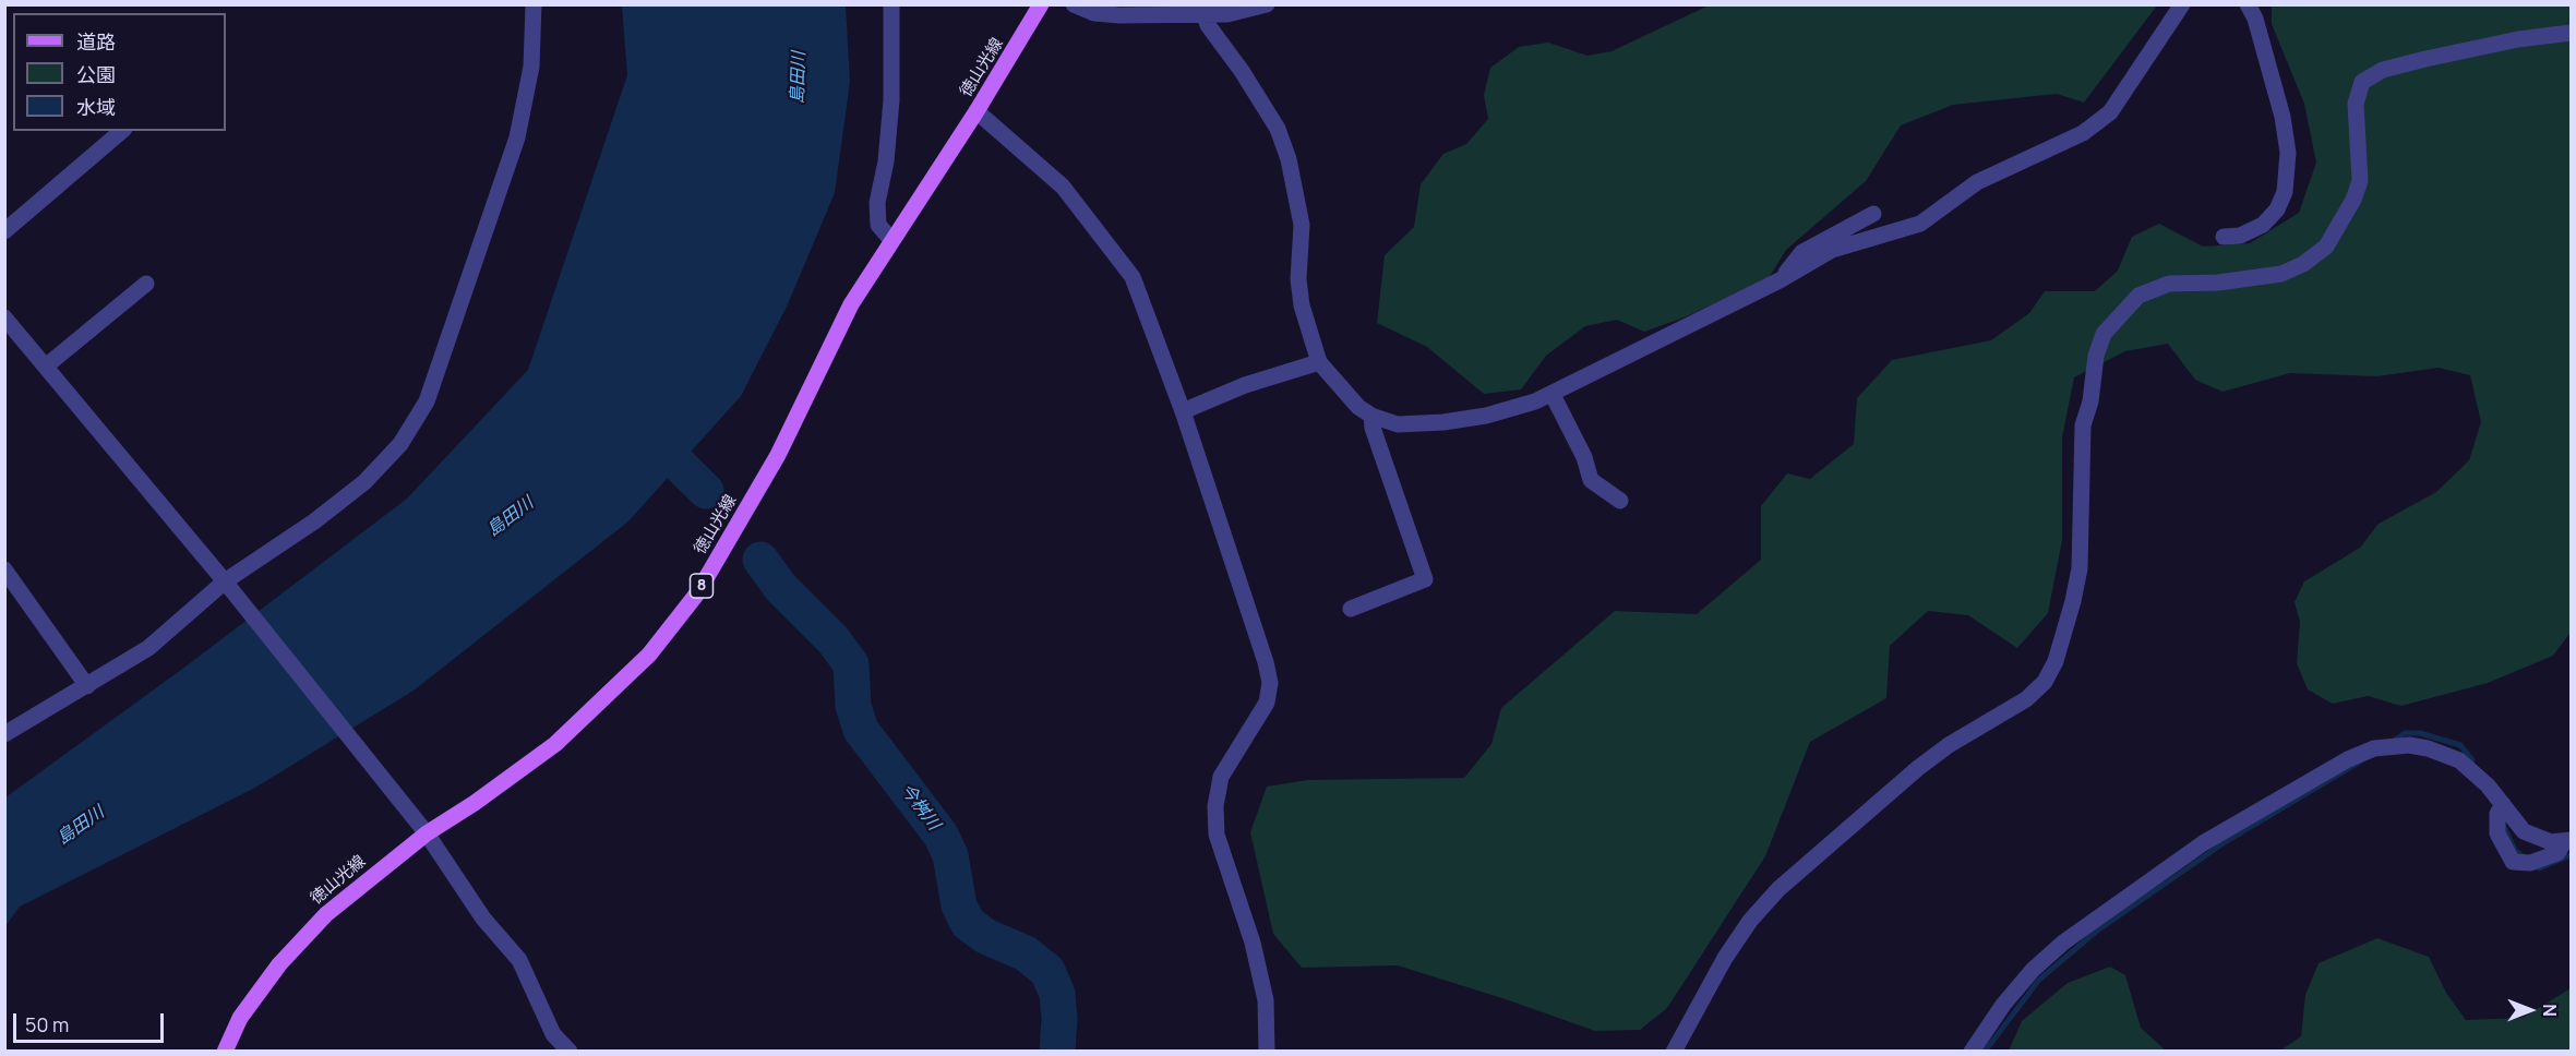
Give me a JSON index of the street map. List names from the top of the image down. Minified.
{"streets":{"main road":["徳山光線","8"]},"water":["島田川","今桝川"],"legend":["道路","公園","水域"],"scale_bar":"50 m","north":"right"}
